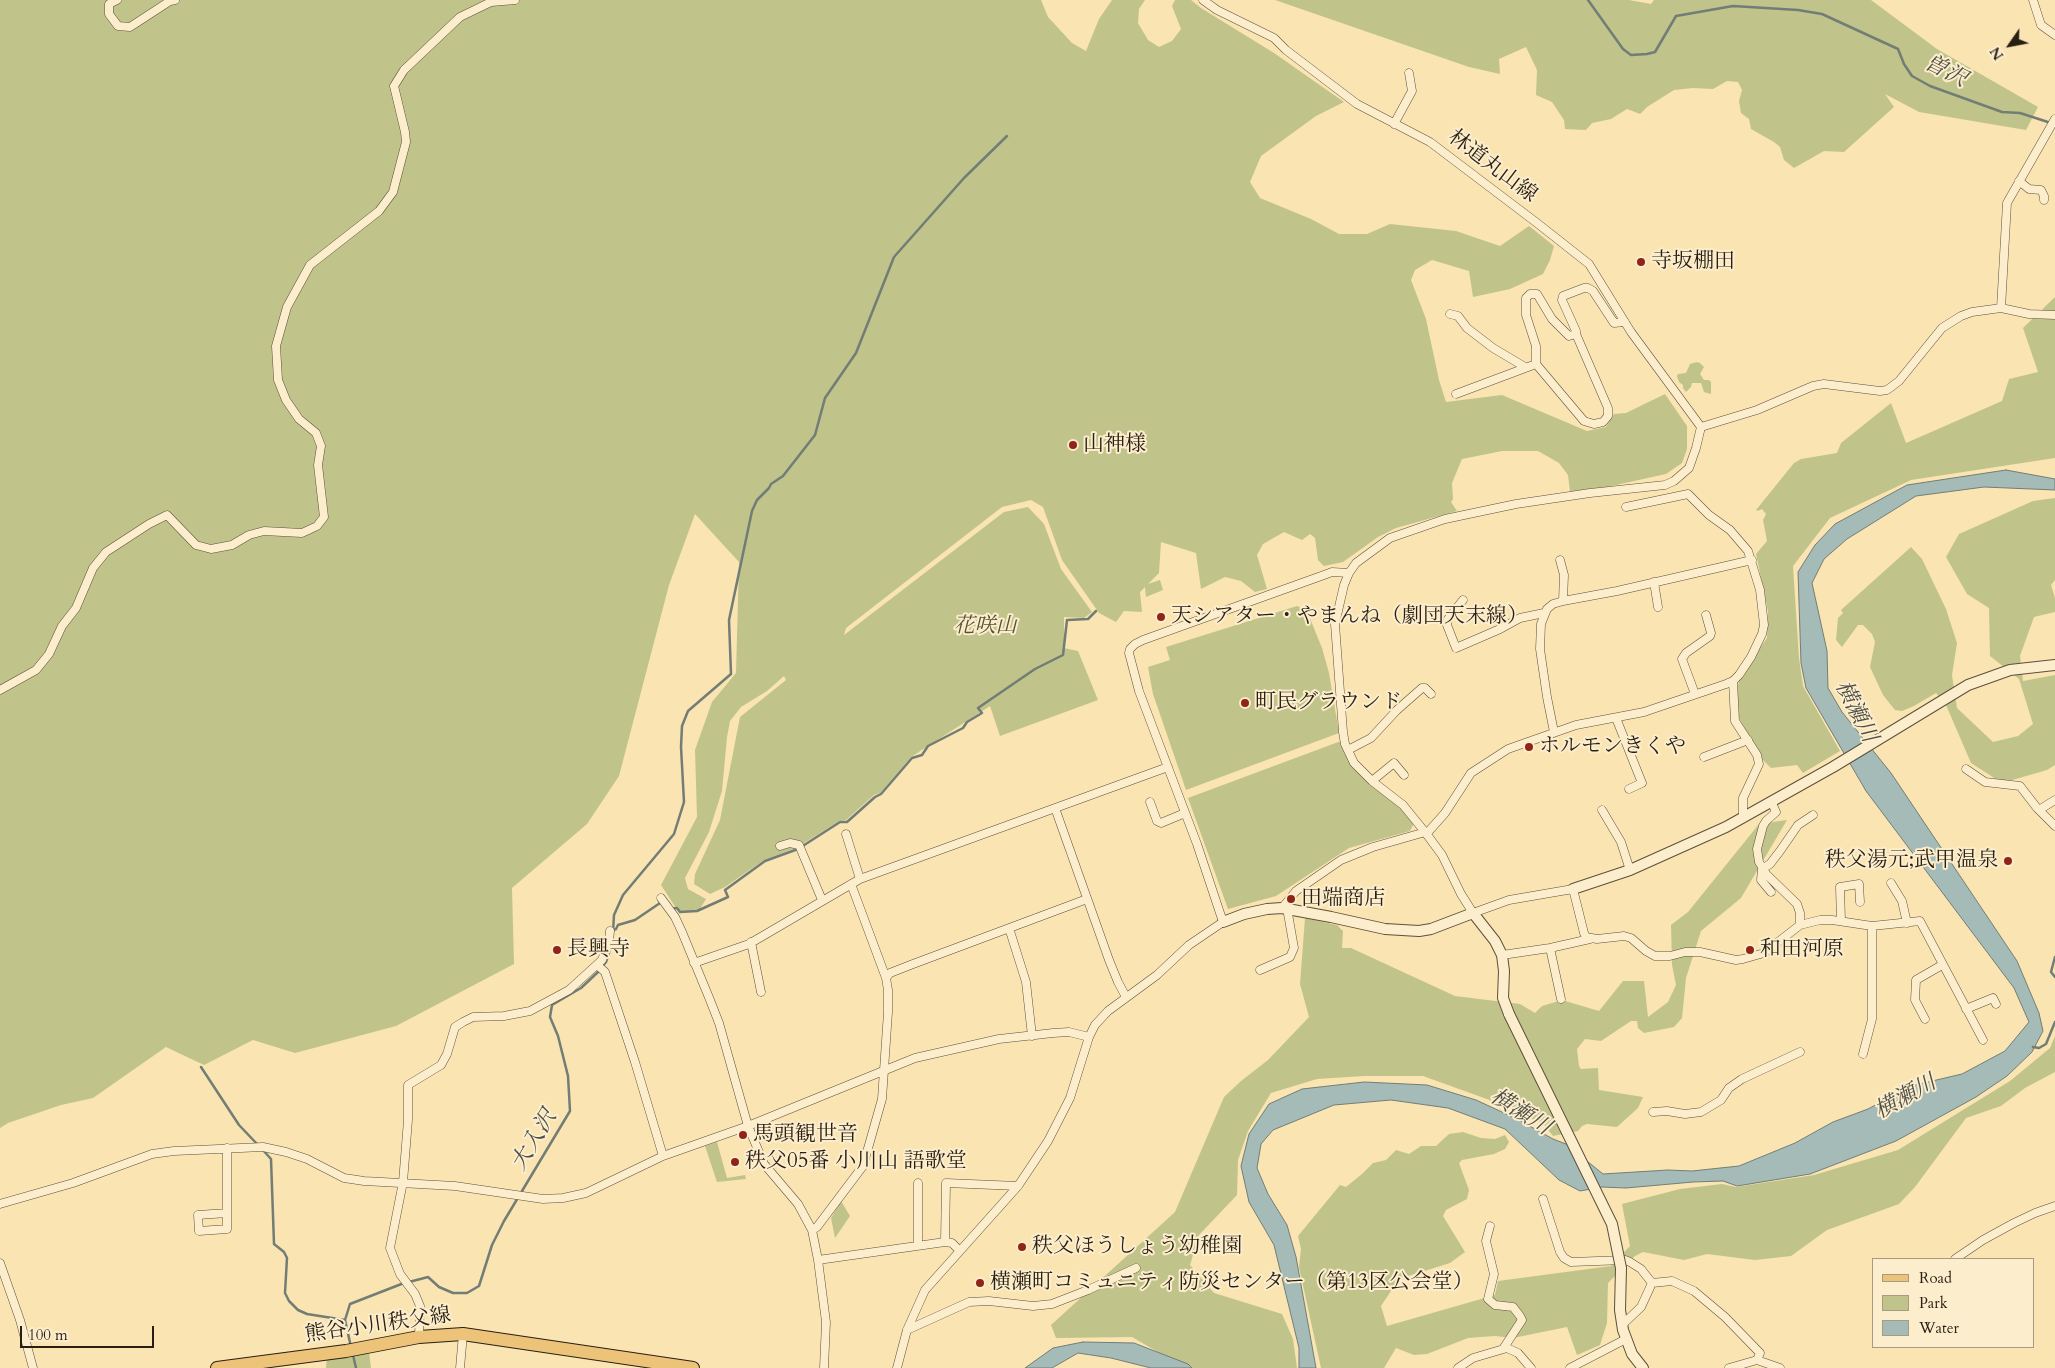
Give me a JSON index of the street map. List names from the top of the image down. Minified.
{"streets":{"main road":["熊谷小川秩父線"],"street":["林道丸山線"]},"water":["曽沢","横瀬川","大入沢"],"parks":["花咲山"],"places":["寺坂棚田","山神様","天シアター・やまんね（劇団天末線）","町民グラウンド","ホルモンきくや","秩父湯元;武甲温泉","田端商店","長興寺","和田河原","馬頭観世音","秩父05番 小川山 語歌堂","秩父ほうしょう幼稚園","横瀬町コミュニティ防災センター（第13区公会堂）"],"legend":["Road","Park","Water"],"scale_bar":"100 m","north":"bottom left"}
